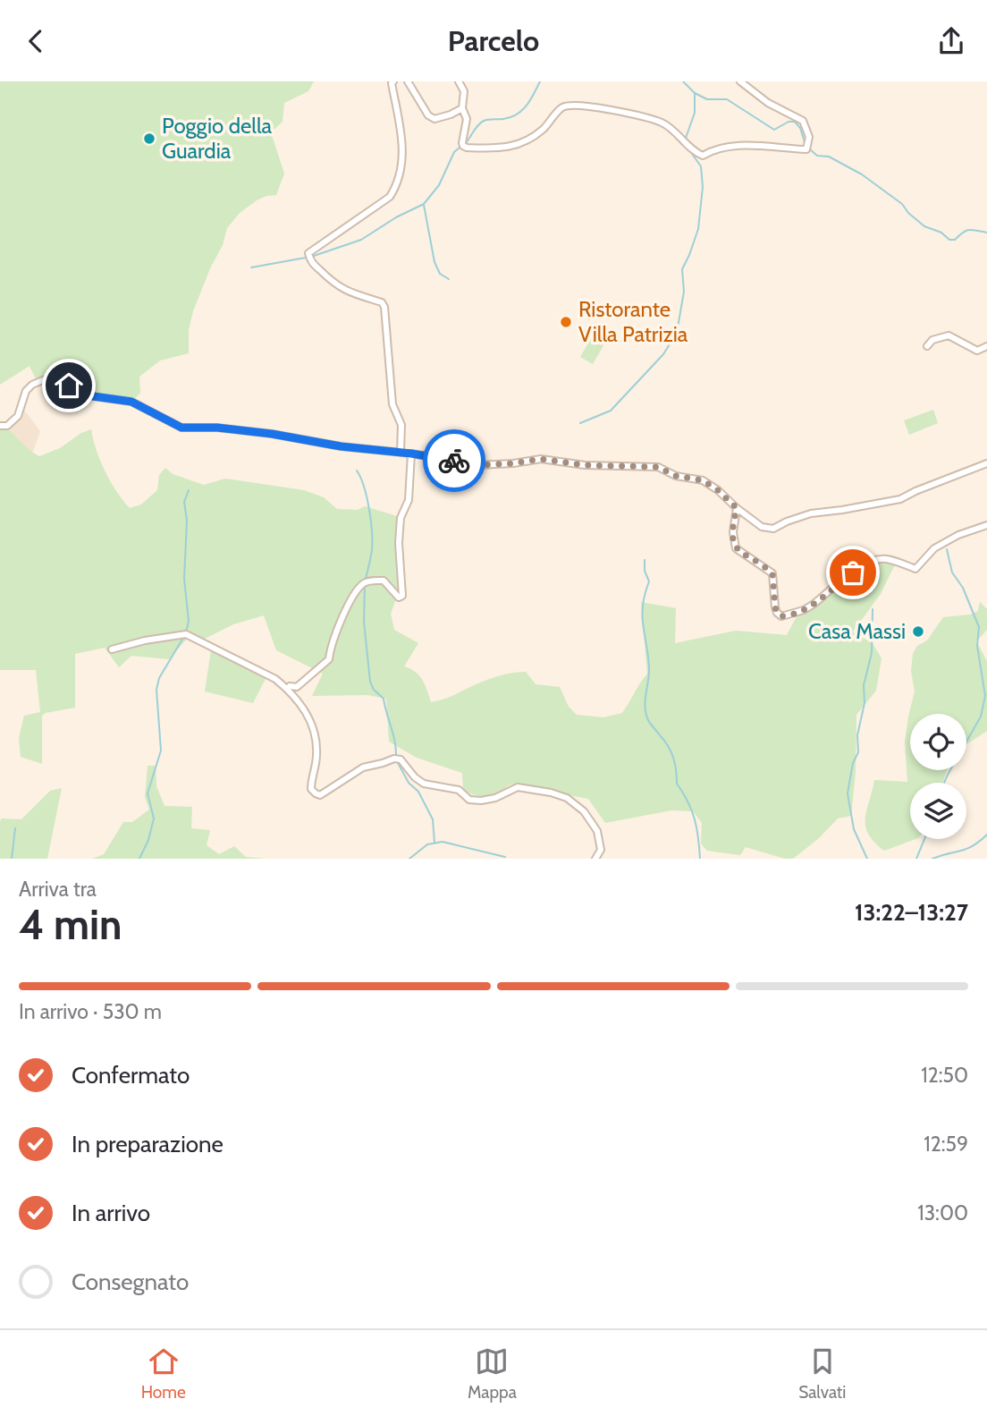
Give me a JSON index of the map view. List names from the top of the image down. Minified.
{"places":["Poggio della Guardia","Ristorante Villa Patrizia","Casa Massi"],"page":{"header":"Parcelo","heading":["4 min","Arriva tra","13:22–13:27"],"bar":"In arrivo · 530 m","list":[["Confermato","12:50"],["In preparazione","12:59"],["In arrivo","13:00"],"Consegnato"],"tabs":["Home","Mappa","Salvati"]}}
